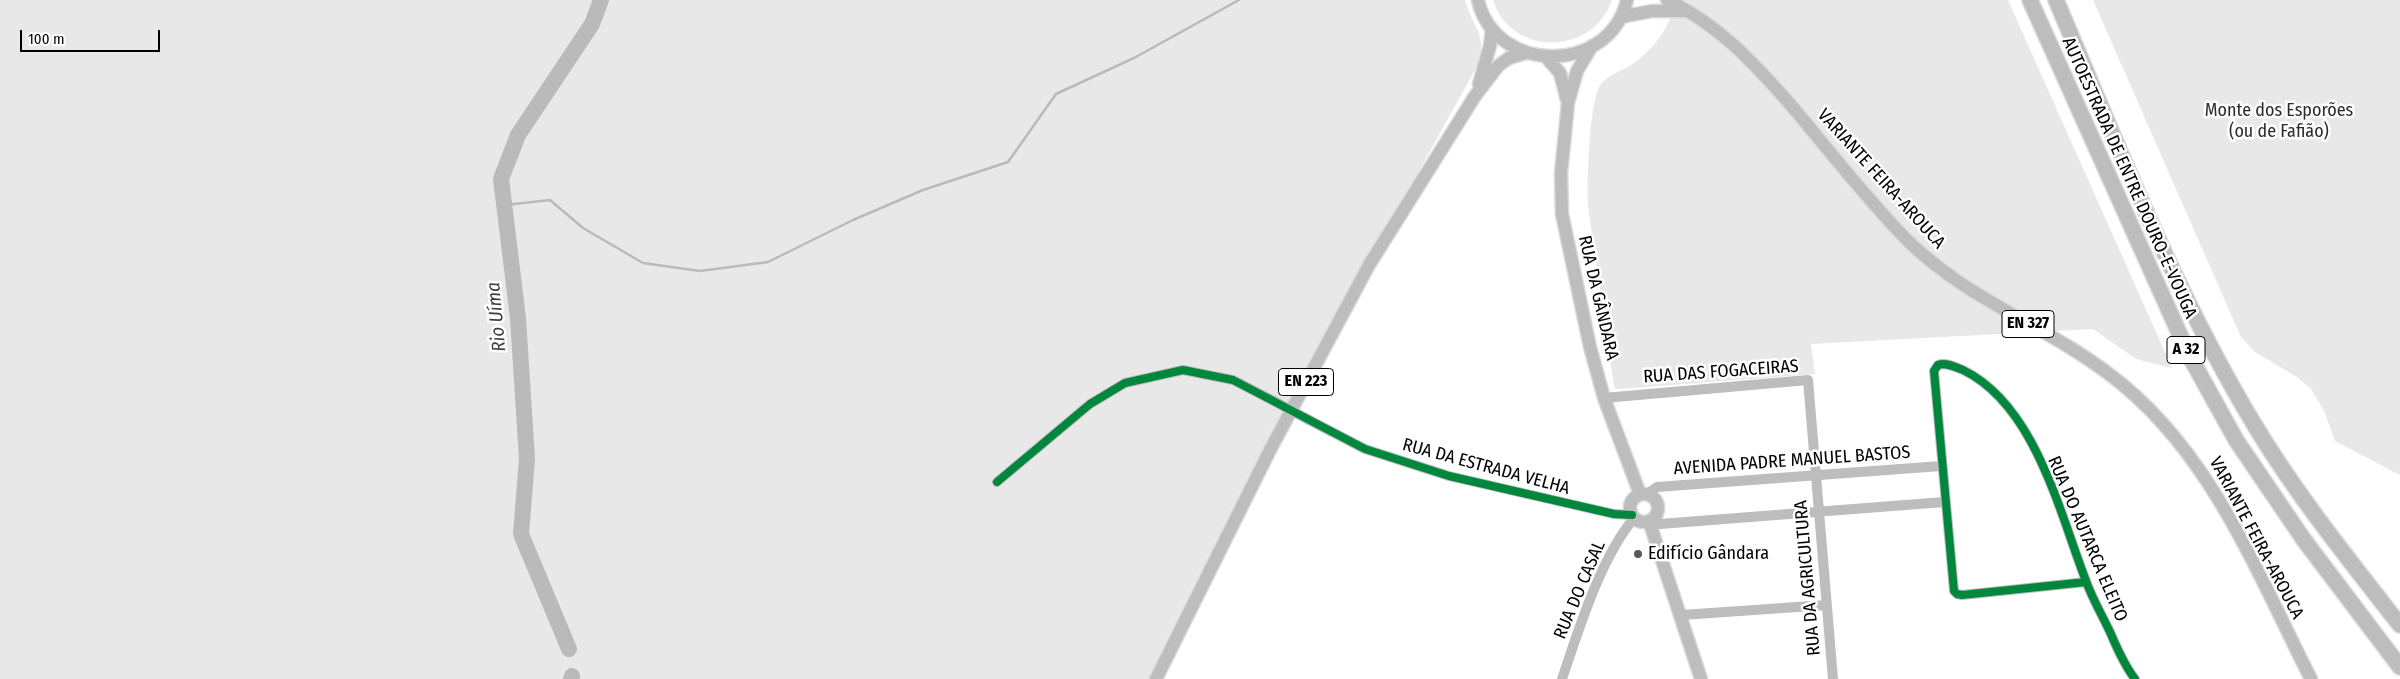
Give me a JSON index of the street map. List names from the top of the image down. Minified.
{"streets":{"highway":["AUTOESTRADA DE ENTRE DOURO-E-VOUGA","A 32"],"main road":["VARIANTE FEIRA-AROUCA","RUA DA GÂNDARA","EN 327","EN 223"],"street":["RUA DAS FOGACEIRAS","AVENIDA PADRE MANUEL BASTOS","RUA DA ESTRADA VELHA","RUA DO AUTARCA ELEITO","RUA DA AGRICULTURA","RUA DO CASAL"]},"crossings":[["RUA DA GÂNDARA","RUA DAS FOGACEIRAS"],["RUA DA GÂNDARA","AVENIDA PADRE MANUEL BASTOS"],["RUA DA GÂNDARA","RUA DA ESTRADA VELHA"],["RUA DA GÂNDARA","RUA DO CASAL"],["RUA DAS FOGACEIRAS","AVENIDA PADRE MANUEL BASTOS"],["RUA DAS FOGACEIRAS","RUA DA AGRICULTURA"],["AVENIDA PADRE MANUEL BASTOS","RUA DA ESTRADA VELHA"],["AVENIDA PADRE MANUEL BASTOS","RUA DO AUTARCA ELEITO"],["AVENIDA PADRE MANUEL BASTOS","RUA DA AGRICULTURA"],["AVENIDA PADRE MANUEL BASTOS","RUA DO CASAL"],["RUA DA ESTRADA VELHA","RUA DO CASAL"]],"water":["Rio Uíma"],"parks":["Monte dos Esporões (ou de Fafião)"],"places":["Edifício Gândara"],"scale_bar":"100 m"}
